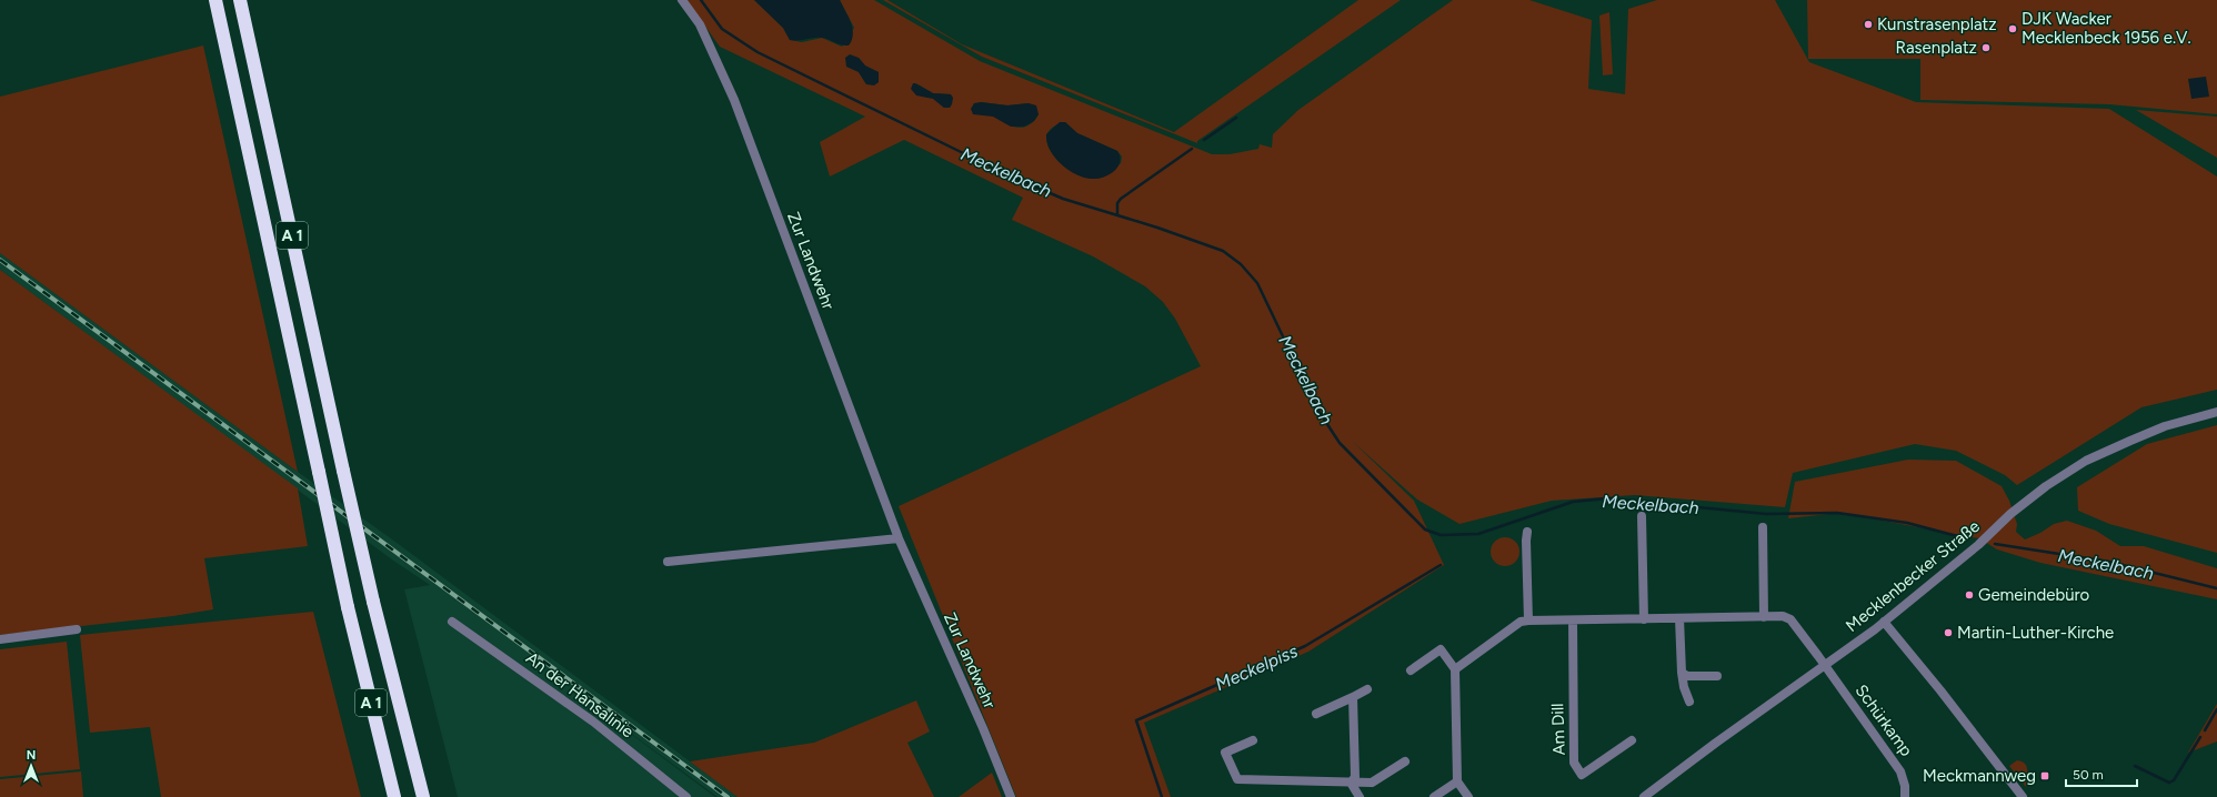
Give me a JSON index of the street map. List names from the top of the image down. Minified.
{"streets":{"highway":["A 1"],"street":["Zur Landwehr","Mecklenbecker Straße","An der Hansalinie","Schürkamp","Am Dill"]},"crossings":[["Mecklenbecker Straße","Schürkamp"]],"water":["Meckelbach","Meckelpiss"],"places":{"other":["Kunstrasenplatz","DJK Wacker Mecklenbeck 1956 e.V.","Rasenplatz","Gemeindebüro","Martin-Luther-Kirche"],"transit":["Meckmannweg"]},"scale_bar":"50 m","north":"top"}
